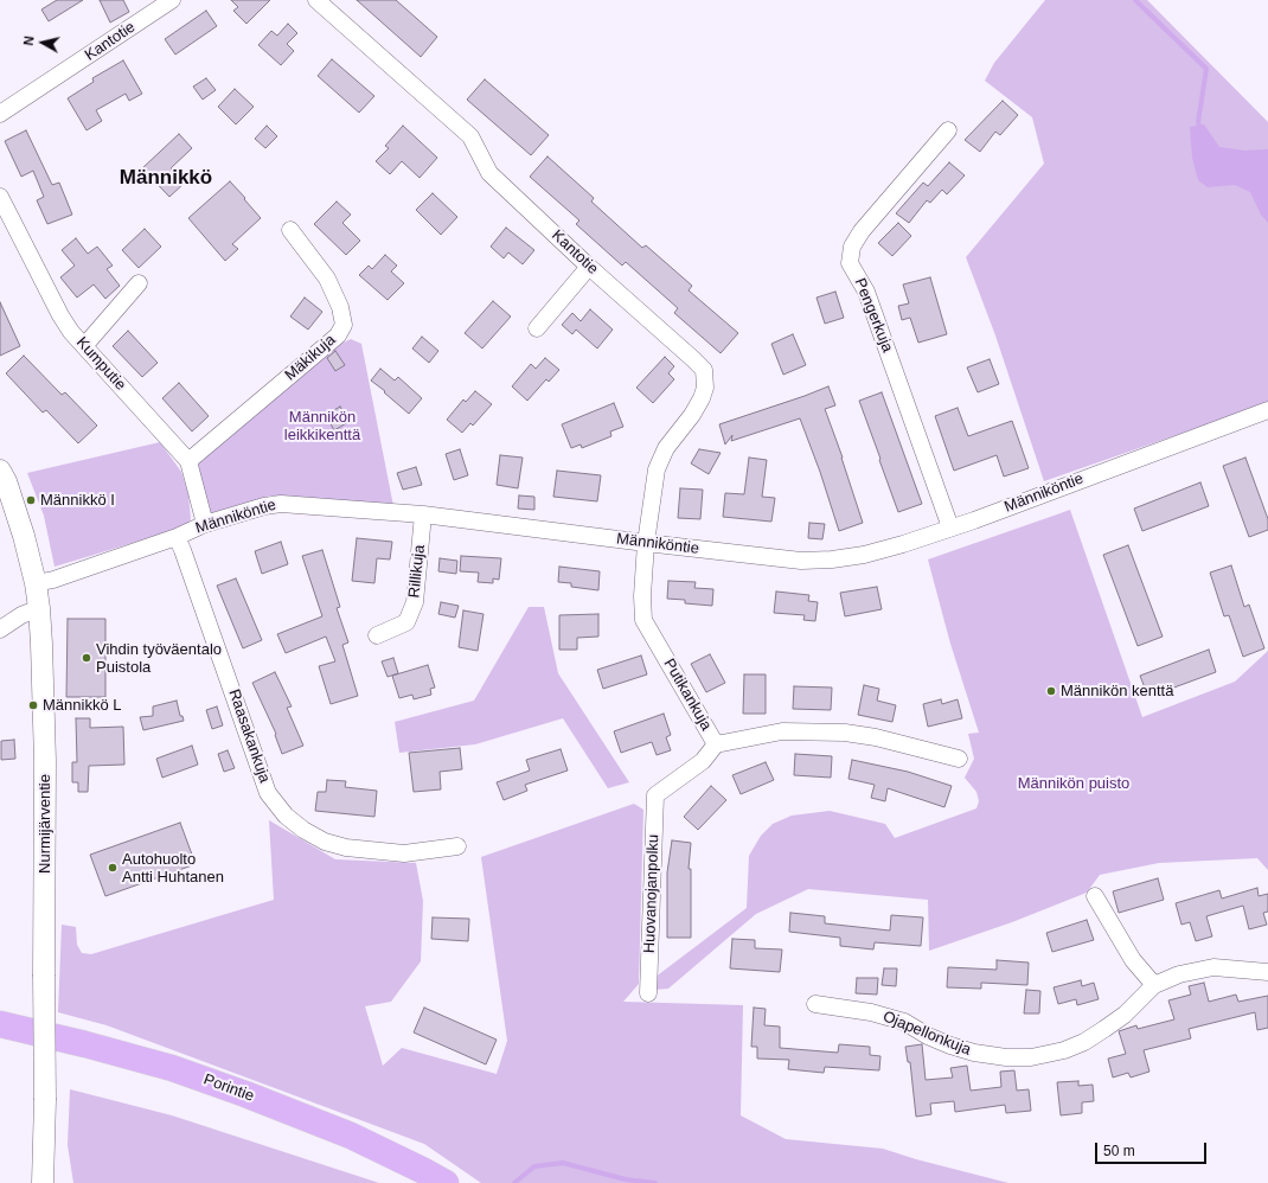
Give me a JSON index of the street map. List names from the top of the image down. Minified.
{"streets":{"highway":["Porintie"],"street":["Kantotie","Pengerkuja","Mäkikuja","Kumputie","Männiköntie","Rillikuja","Putikankuja","Raasakankuja","Nurmijärventie","Huovanojanpolku","Ojapellonkuja"]},"crossings":[["Kantotie","Männiköntie"],["Kantotie","Putikankuja"],["Pengerkuja","Männiköntie"],["Mäkikuja","Kumputie"],["Kumputie","Männiköntie"],["Männiköntie","Rillikuja"],["Männiköntie","Putikankuja"],["Männiköntie","Raasakankuja"],["Männiköntie","Nurmijärventie"],["Putikankuja","Huovanojanpolku"]],"districts":["Männikkö"],"parks":["Männikön leikkikenttä","Männikön puisto"],"places":["Männikkö I","Vihdin työväentalo Puistola","Männikön kenttä","Männikkö L","Autohuolto Antti Huhtanen"],"scale_bar":"50 m","north":"left"}
